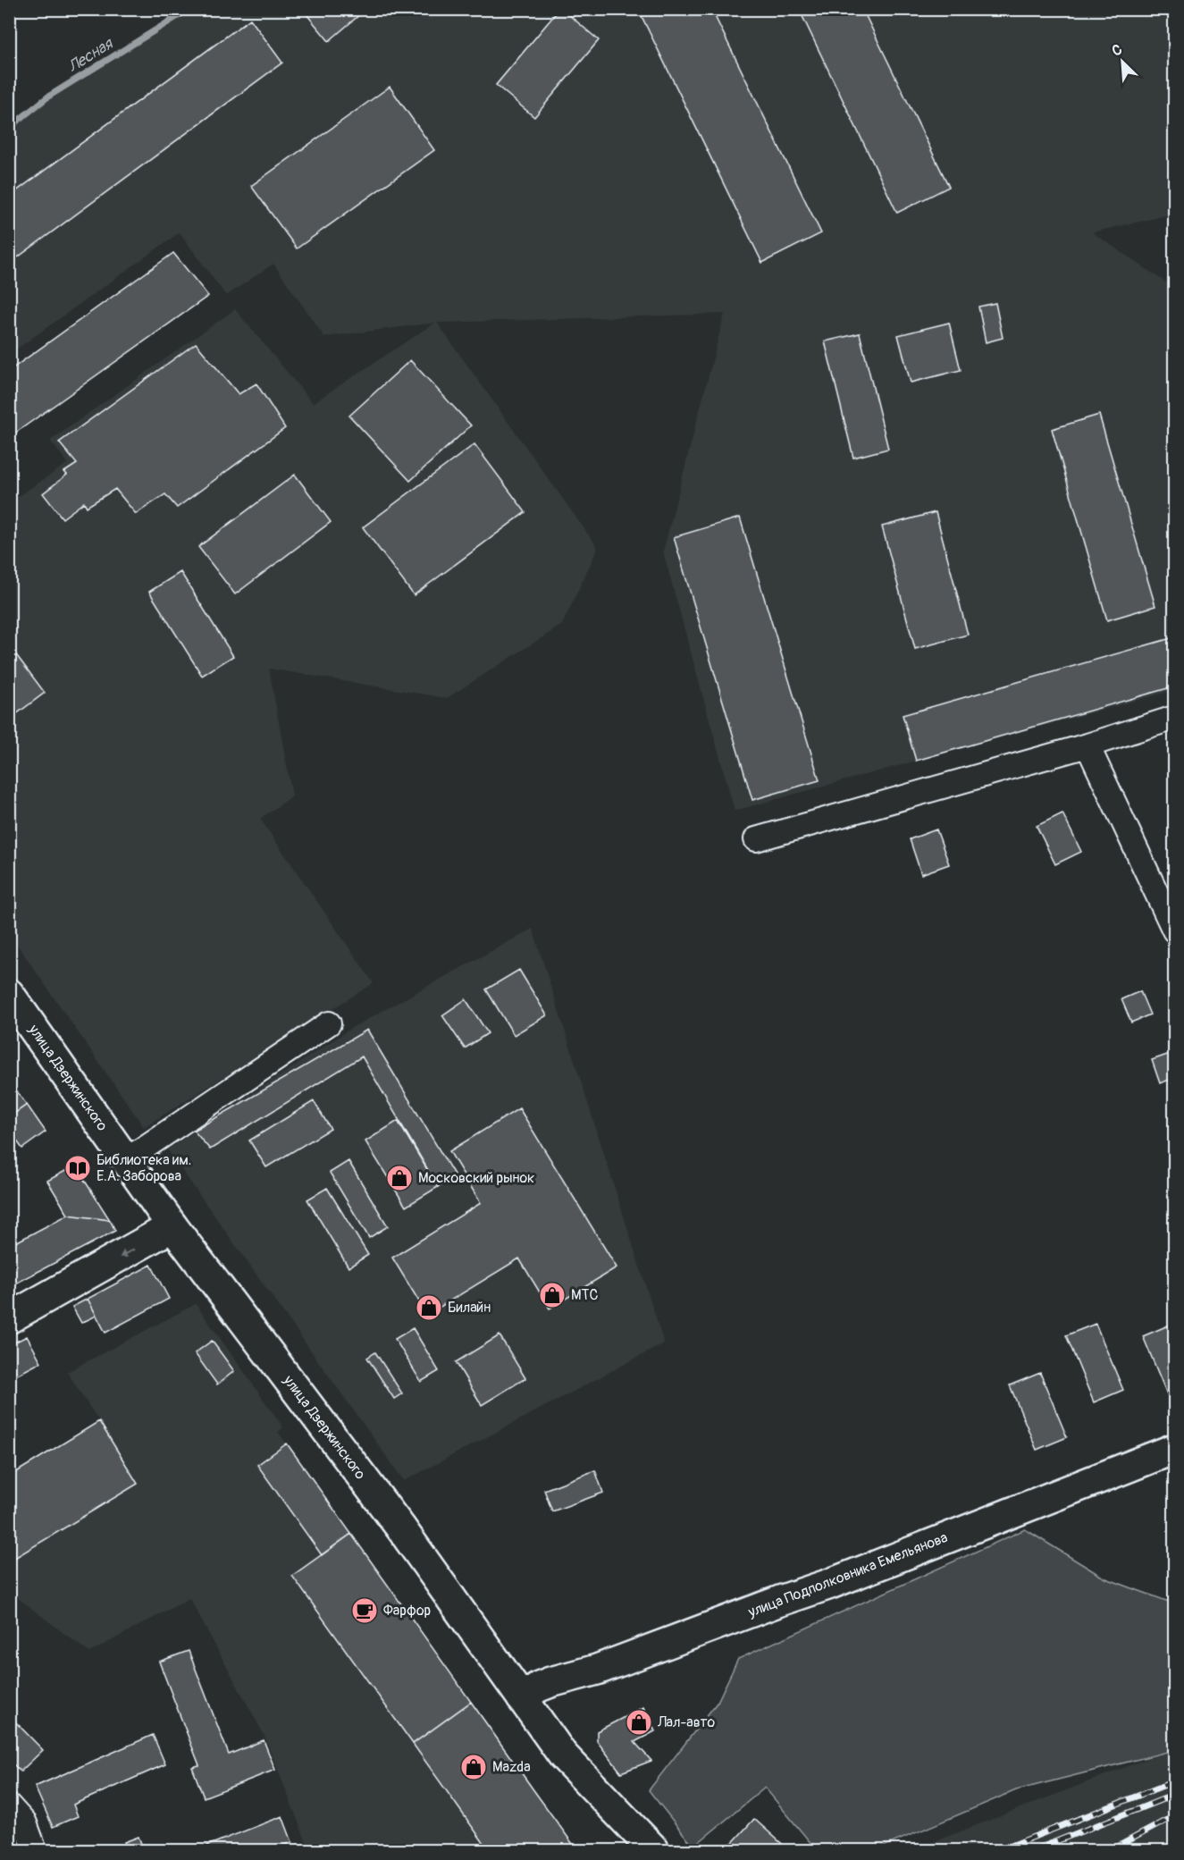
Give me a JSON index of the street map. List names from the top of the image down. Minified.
{"streets":{"main road":["улица Дзержинского","улица Подполковника Емельянова"]},"crossings":[["улица Дзержинского","улица Подполковника Емельянова"]],"water":["Лесная"],"places":{"library":["Библиотека им. Е.А. Заборова"],"shop":["Московский рынок","МТС","Билайн","Лал-авто","Mazda"],"cafe":["Фарфор"]},"north":"top left"}
